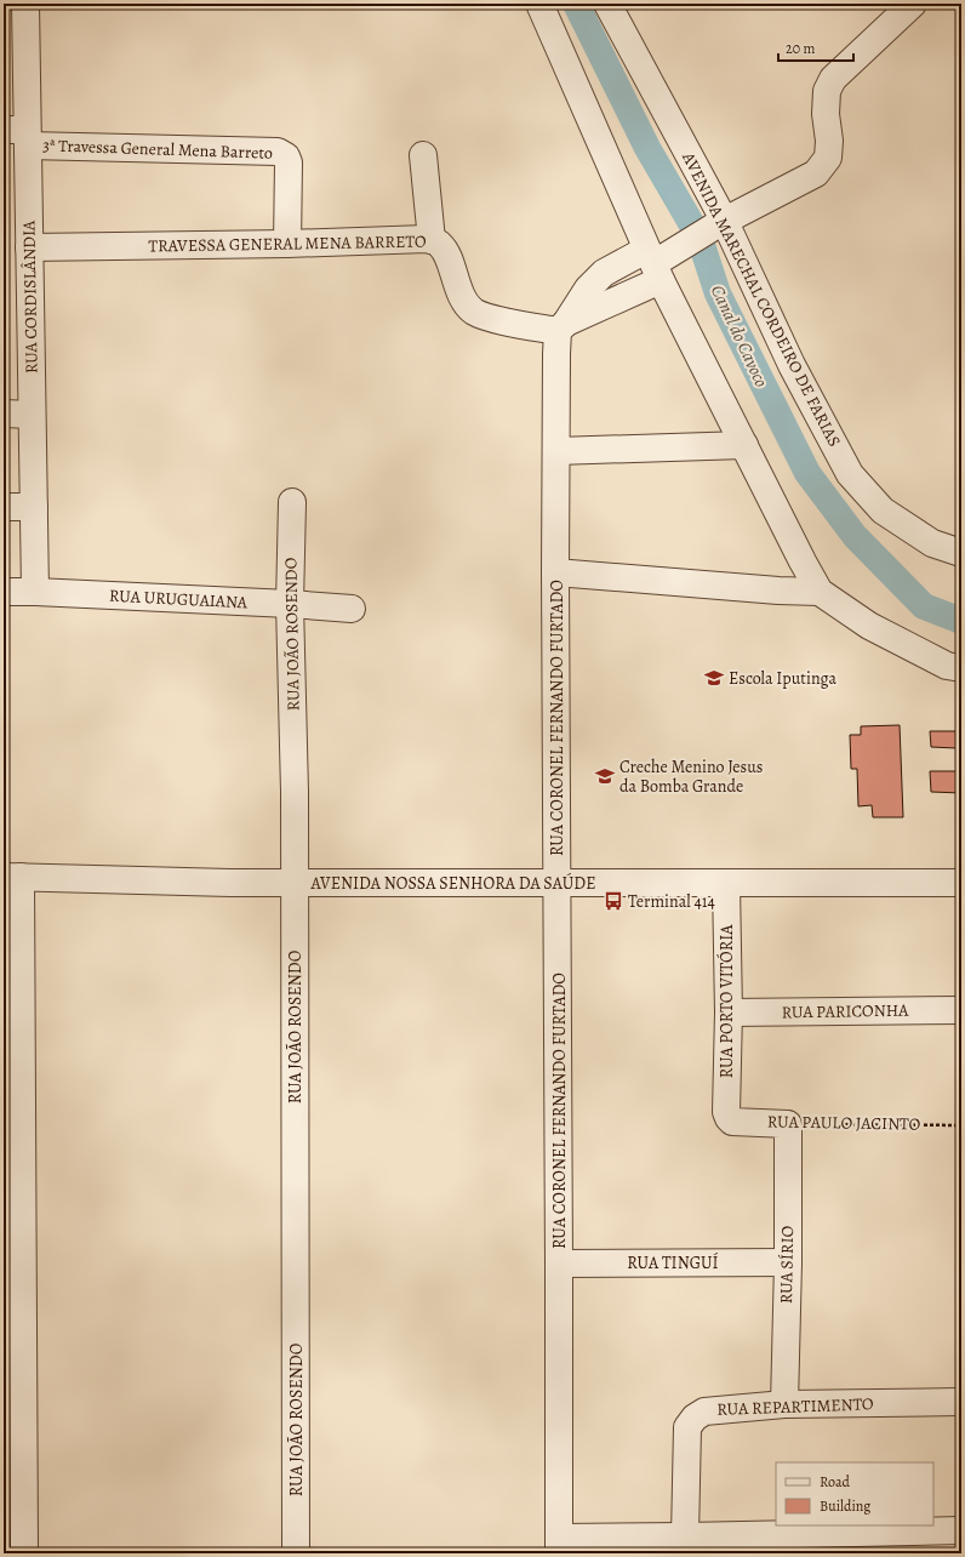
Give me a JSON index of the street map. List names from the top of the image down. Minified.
{"streets":{"street":["3ª Travessa General Mena Barreto","TRAVESSA GENERAL MENA BARRETO","RUA CORDISLÂNDIA","AVENIDA MARECHAL CORDEIRO DE FARIAS","RUA URUGUAIANA","RUA JOÃO ROSENDO","RUA CORONEL FERNANDO FURTADO","AVENIDA NOSSA SENHORA DA SAÚDE","RUA PORTO VITÓRIA","RUA PARICONHA","RUA PAULO JACINTO","RUA TINGUÍ","RUA SÍRIO","RUA REPARTIMENTO"]},"crossings":[["3ª Travessa General Mena Barreto","TRAVESSA GENERAL MENA BARRETO"],["3ª Travessa General Mena Barreto","RUA CORDISLÂNDIA"],["TRAVESSA GENERAL MENA BARRETO","RUA CORDISLÂNDIA"],["TRAVESSA GENERAL MENA BARRETO","RUA CORONEL FERNANDO FURTADO"],["RUA CORDISLÂNDIA","RUA URUGUAIANA"],["AVENIDA MARECHAL CORDEIRO DE FARIAS","RUA CORONEL FERNANDO FURTADO"],["RUA URUGUAIANA","RUA JOÃO ROSENDO"],["RUA JOÃO ROSENDO","AVENIDA NOSSA SENHORA DA SAÚDE"],["RUA CORONEL FERNANDO FURTADO","AVENIDA NOSSA SENHORA DA SAÚDE"],["RUA CORONEL FERNANDO FURTADO","RUA TINGUÍ"],["AVENIDA NOSSA SENHORA DA SAÚDE","RUA PORTO VITÓRIA"],["RUA PORTO VITÓRIA","RUA PARICONHA"],["RUA PORTO VITÓRIA","RUA PAULO JACINTO"],["RUA PAULO JACINTO","RUA SÍRIO"],["RUA TINGUÍ","RUA SÍRIO"],["RUA SÍRIO","RUA REPARTIMENTO"]],"water":["Canal do Cavoco"],"places":{"school or university":["Escola Iputinga","Creche Menino Jesus da Bomba Grande"],"bus stop":["Terminal 414"]},"legend":["Road","Building"],"scale_bar":"20 m"}
